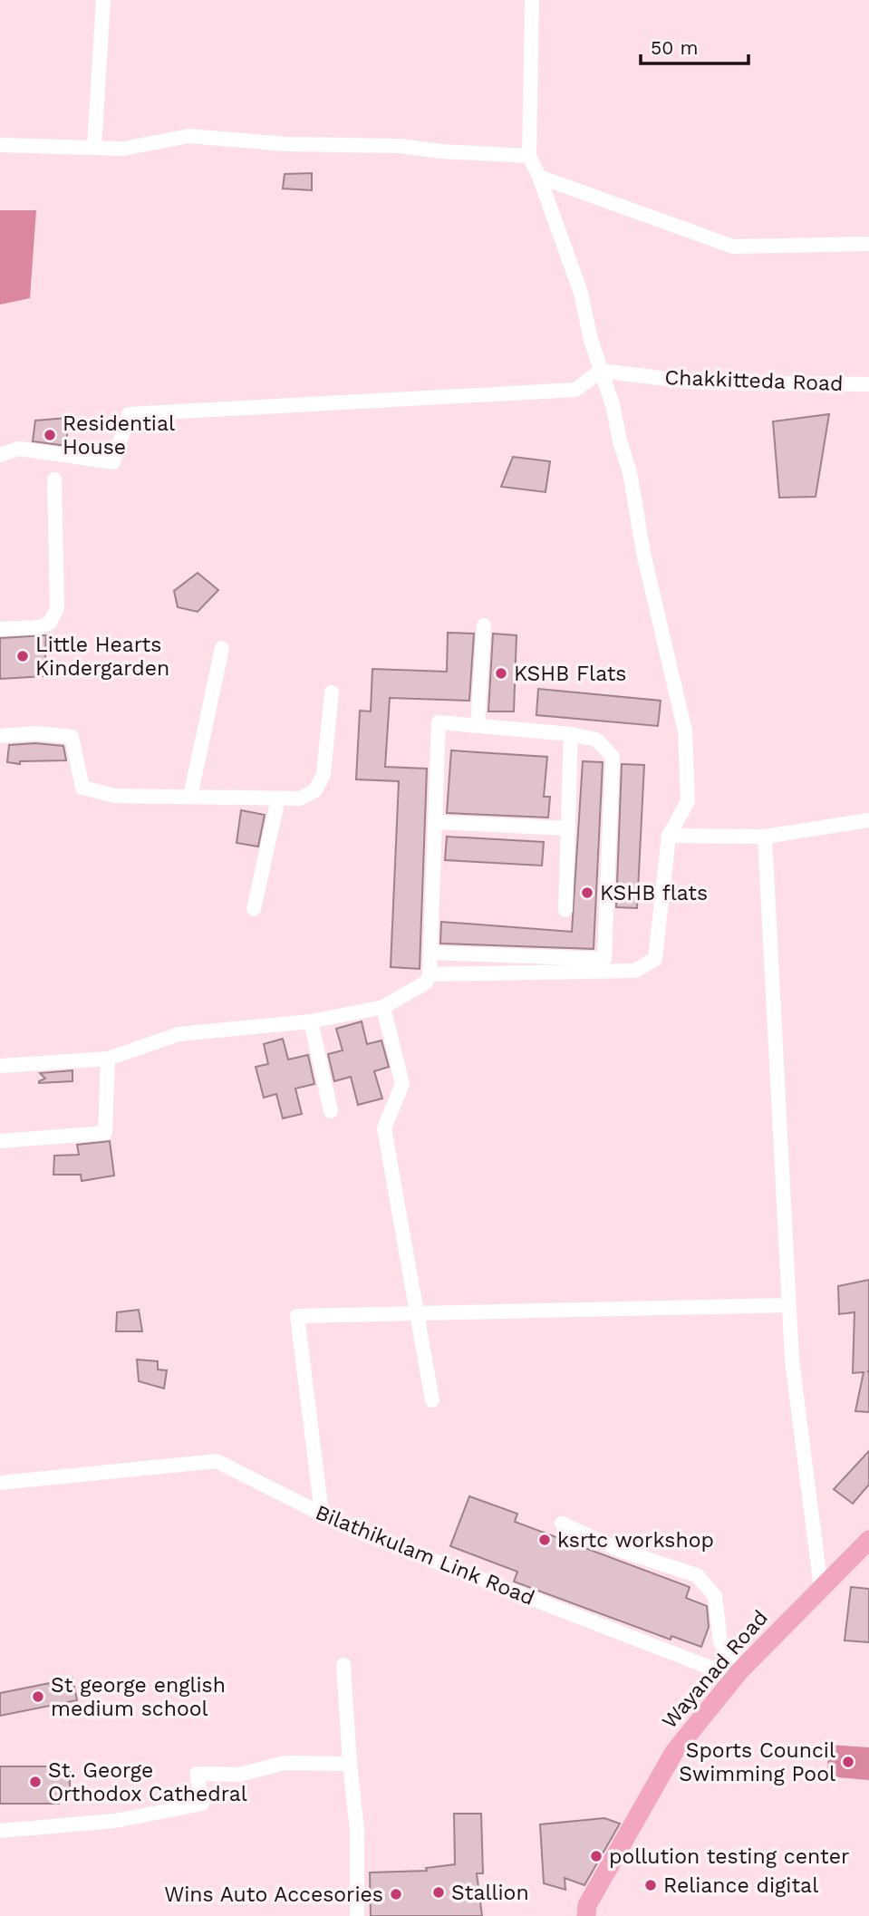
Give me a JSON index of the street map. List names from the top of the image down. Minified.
{"streets":{"main road":["Wayanad Road"],"street":["Chakkitteda Road","Bilathikulam Link Road"]},"crossings":[["Bilathikulam Link Road","Wayanad Road"]],"places":["Residential House","Little Hearts Kindergarden","KSHB Flats","KSHB flats","ksrtc workshop","St george english medium school","Sports Council Swimming Pool","St. George Orthodox Cathedral","pollution testing center","Reliance digital","Stallion","Wins Auto Accesories"],"scale_bar":"50 m"}
